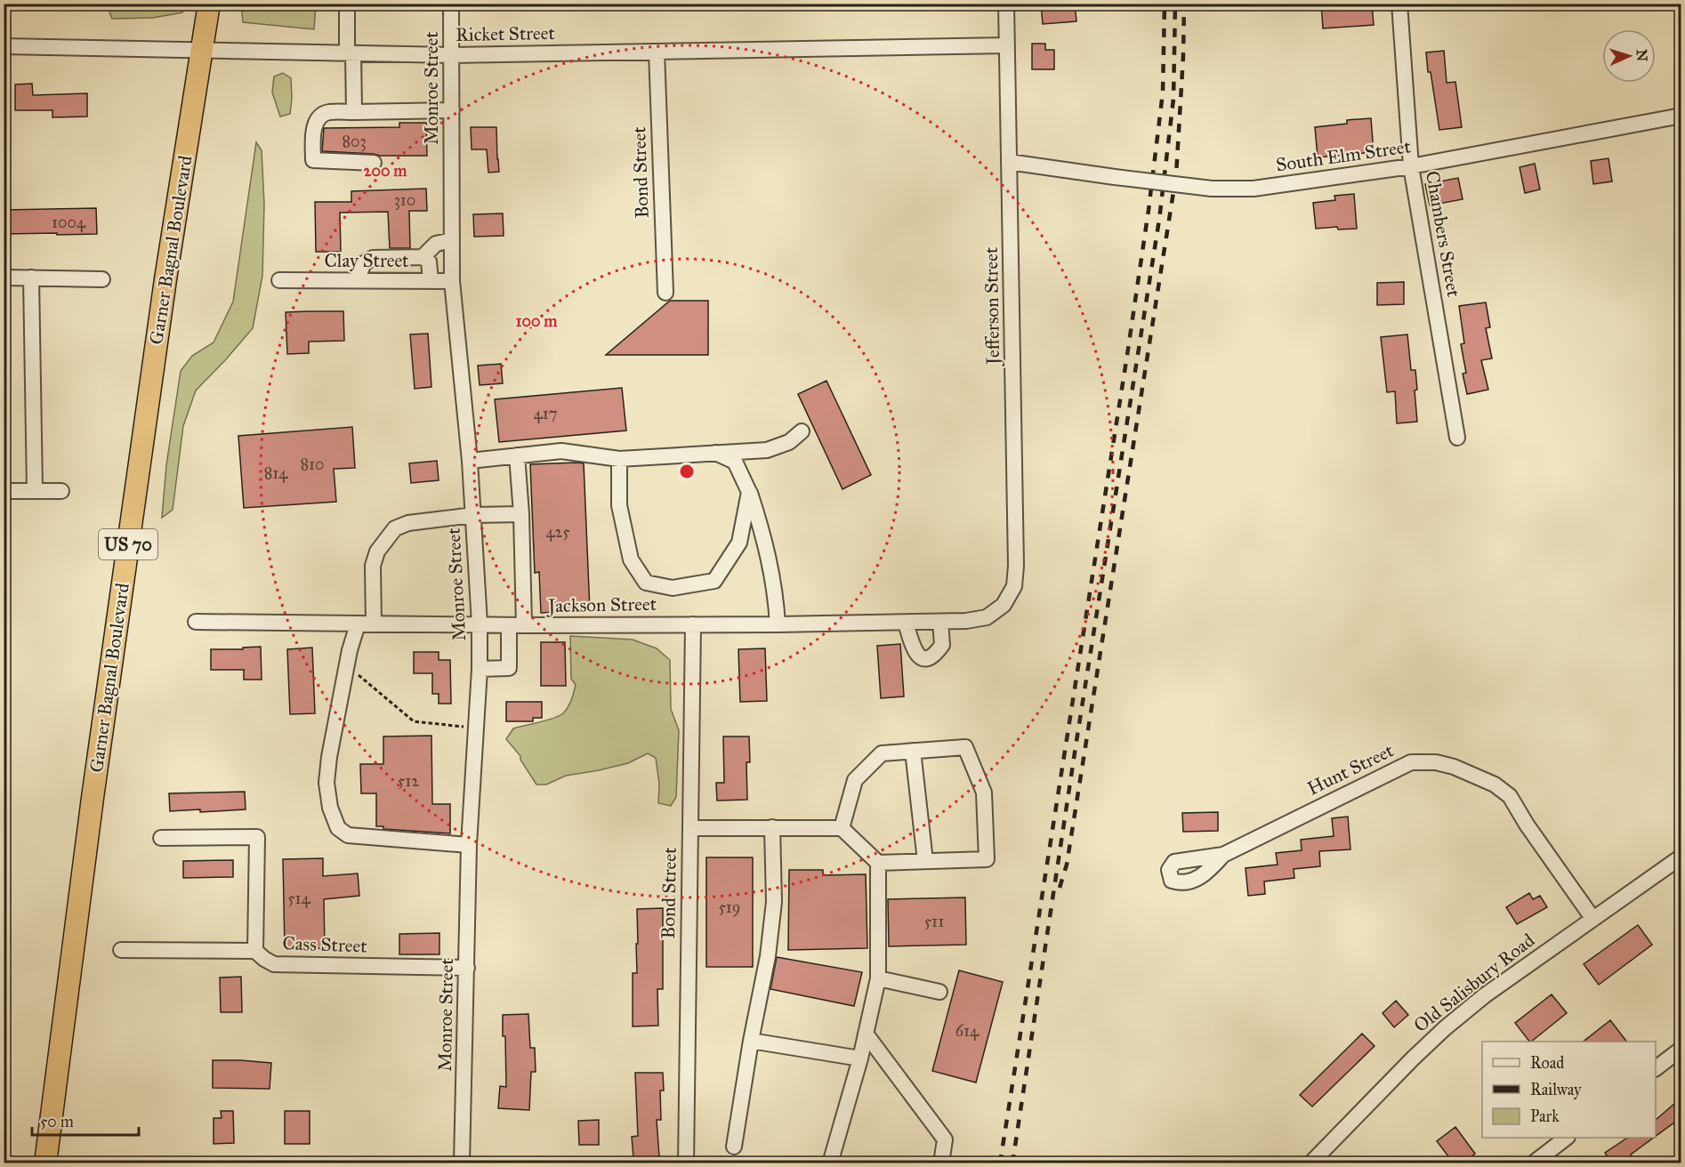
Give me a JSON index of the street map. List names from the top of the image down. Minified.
{"streets":{"highway":["Garner Bagnal Boulevard","US 70"],"street":["Ricket Street","Monroe Street","South Elm Street","Bond Street","Chambers Street","Clay Street","Jefferson Street","Jackson Street","Hunt Street","Cass Street","Old Salisbury Road"]},"crossings":[["Ricket Street","Monroe Street"],["Ricket Street","Bond Street"],["Ricket Street","Garner Bagnal Boulevard"],["Ricket Street","Jefferson Street"],["Monroe Street","Clay Street"],["Monroe Street","Jackson Street"],["Monroe Street","Cass Street"],["South Elm Street","Chambers Street"],["South Elm Street","Jefferson Street"],["Bond Street","Jackson Street"],["Jefferson Street","Jackson Street"],["Hunt Street","Old Salisbury Road"]],"house_numbers":["803","310","1004","417","810","814","425","512","514","519","511","614"],"legend":["Road","Railway","Park"],"scale_bar":"50 m","north":"right","rings":["200 m","100 m"]}
